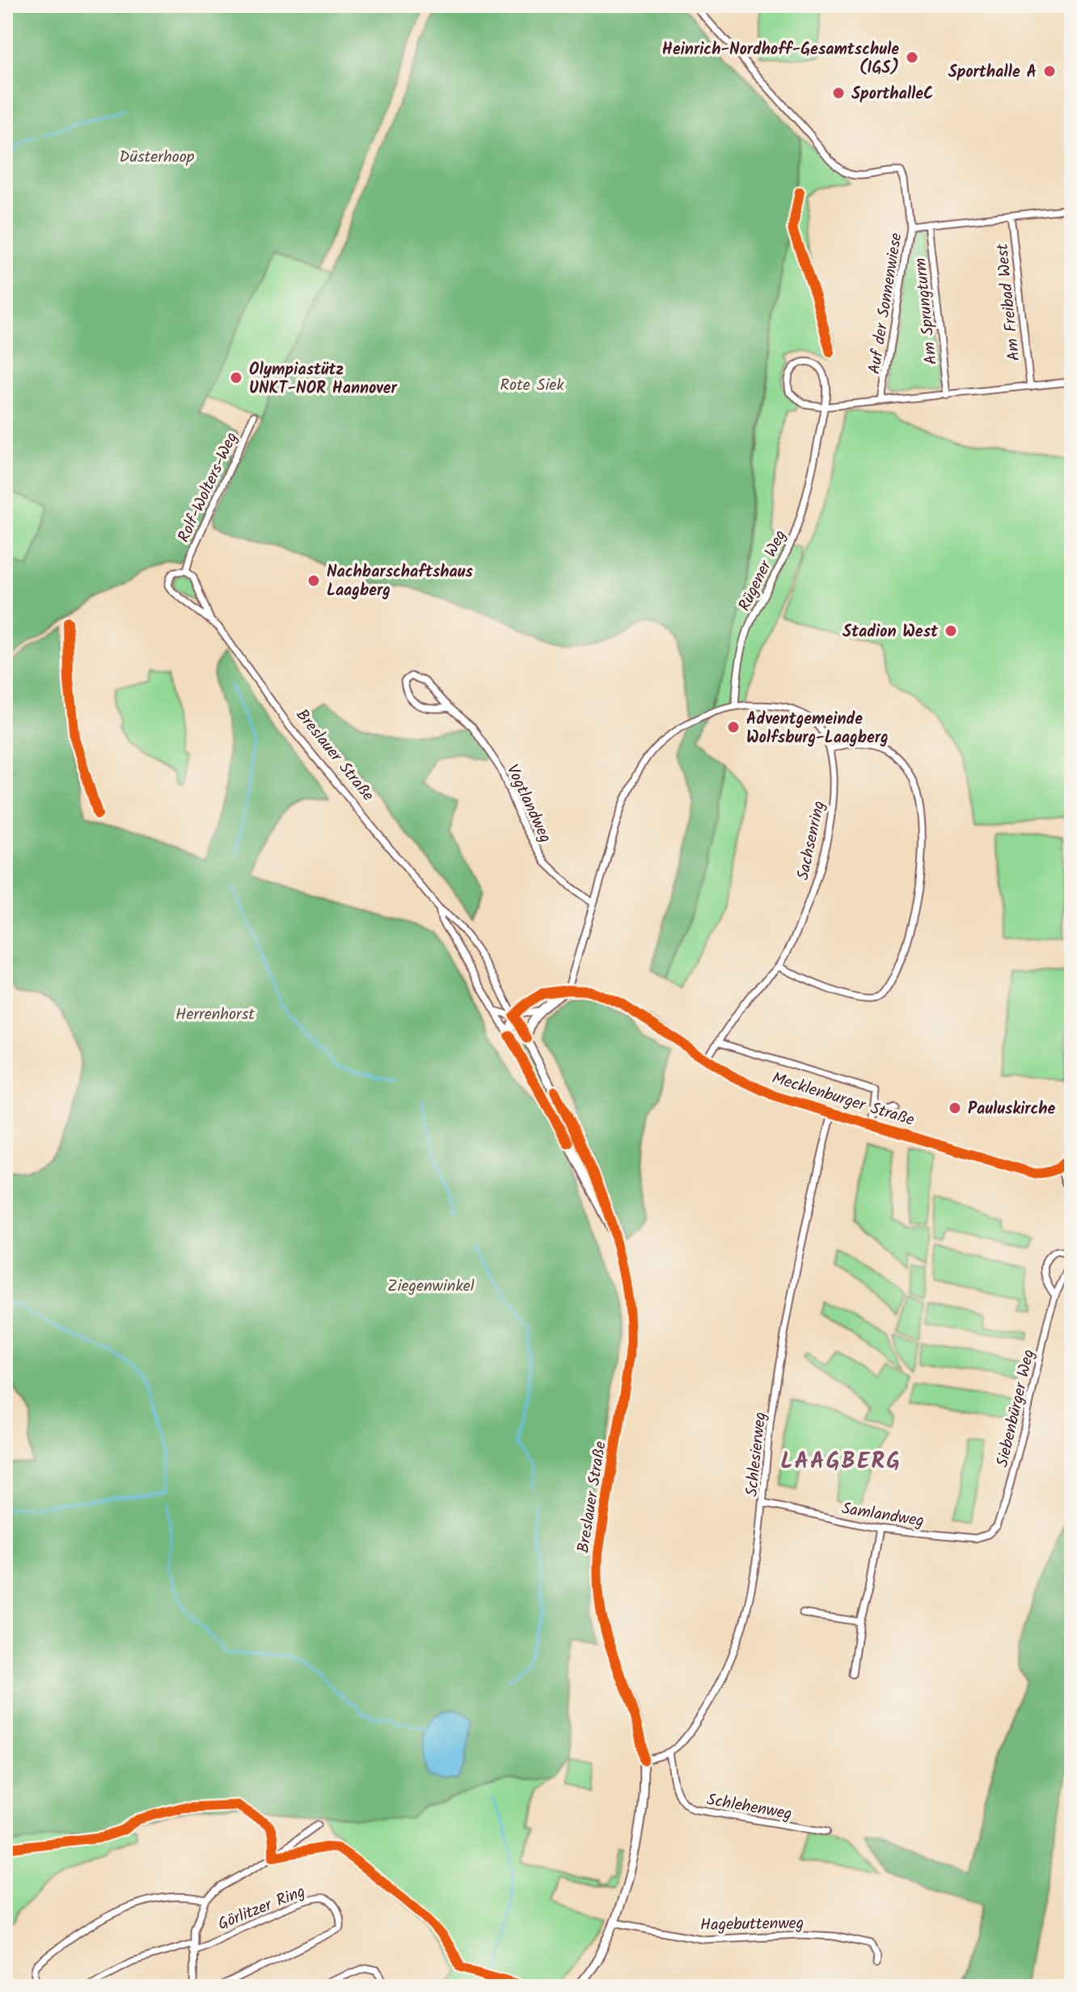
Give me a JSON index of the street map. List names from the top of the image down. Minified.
{"streets":{"street":["Am Freibad West","Auf der Sonnenwiese","Am Sprungturm","Rolf-Wolters-Weg","Rügener Weg","Breslauer Straße","Vogtlandweg","Sachsenring","Mecklenburger Straße","Siebenbürger Weg","Schlesierweg","Samlandweg","Schlehenweg","Görlitzer Ring","Hagebuttenweg"]},"crossings":[["Rolf-Wolters-Weg","Breslauer Straße"],["Rügener Weg","Sachsenring"],["Breslauer Straße","Mecklenburger Straße"],["Breslauer Straße","Hagebuttenweg"],["Vogtlandweg","Sachsenring"],["Sachsenring","Mecklenburger Straße"],["Mecklenburger Straße","Schlesierweg"],["Siebenbürger Weg","Samlandweg"],["Schlesierweg","Samlandweg"],["Schlesierweg","Schlehenweg"]],"districts":["LAAGBERG"],"parks":["Düsterhoop","Rote Siek","Herrenhorst","Ziegenwinkel"],"places":["Heinrich-Nordhoff-Gesamtschule (IGS)","Sporthalle A","SporthalleC","Olympiastütz UNKT-NOR Hannover","Nachbarschaftshaus Laagberg","Stadion West","Adventgemeinde Wolfsburg-Laagberg","Pauluskirche"]}
